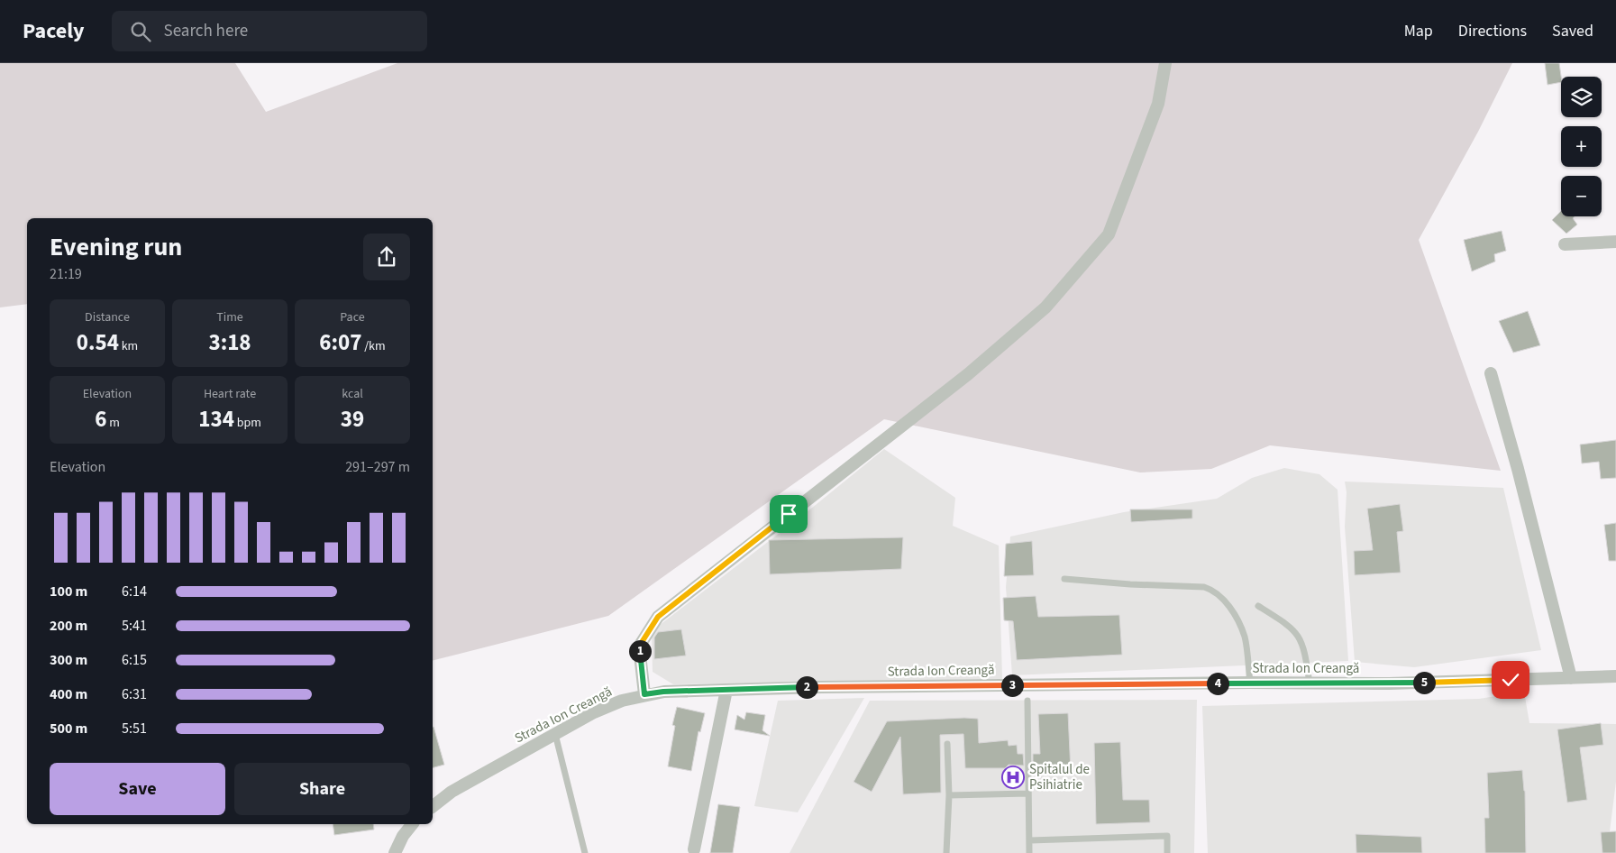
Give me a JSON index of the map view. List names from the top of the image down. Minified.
{"streets":{"street":["Strada Ion Creangă"]},"places":{"hospital":["Spitalul de Psihiatrie"]},"page":{"header":"Pacely","search":"Search here","nav":["Map","Directions","Saved"],"map_buttons":["+","−"],"heading":["Evening run","21:19"],"stats":[["Distance","0.54 km"],["Time","3:18"],["Pace","6:07 /km"],["Elevation","6 m"],["Heart rate","134 bpm"],["kcal","39"]],"chart":["Elevation","291–297 m"],"list":[{"name":"100 m","note":"6:14"},{"name":"200 m","note":"5:41"},{"name":"300 m","note":"6:15"},{"name":"400 m","note":"6:31"},{"name":"500 m","note":"5:51"}],"pins":["1","5","4","3","2"],"buttons":["Save","Share"]}}
